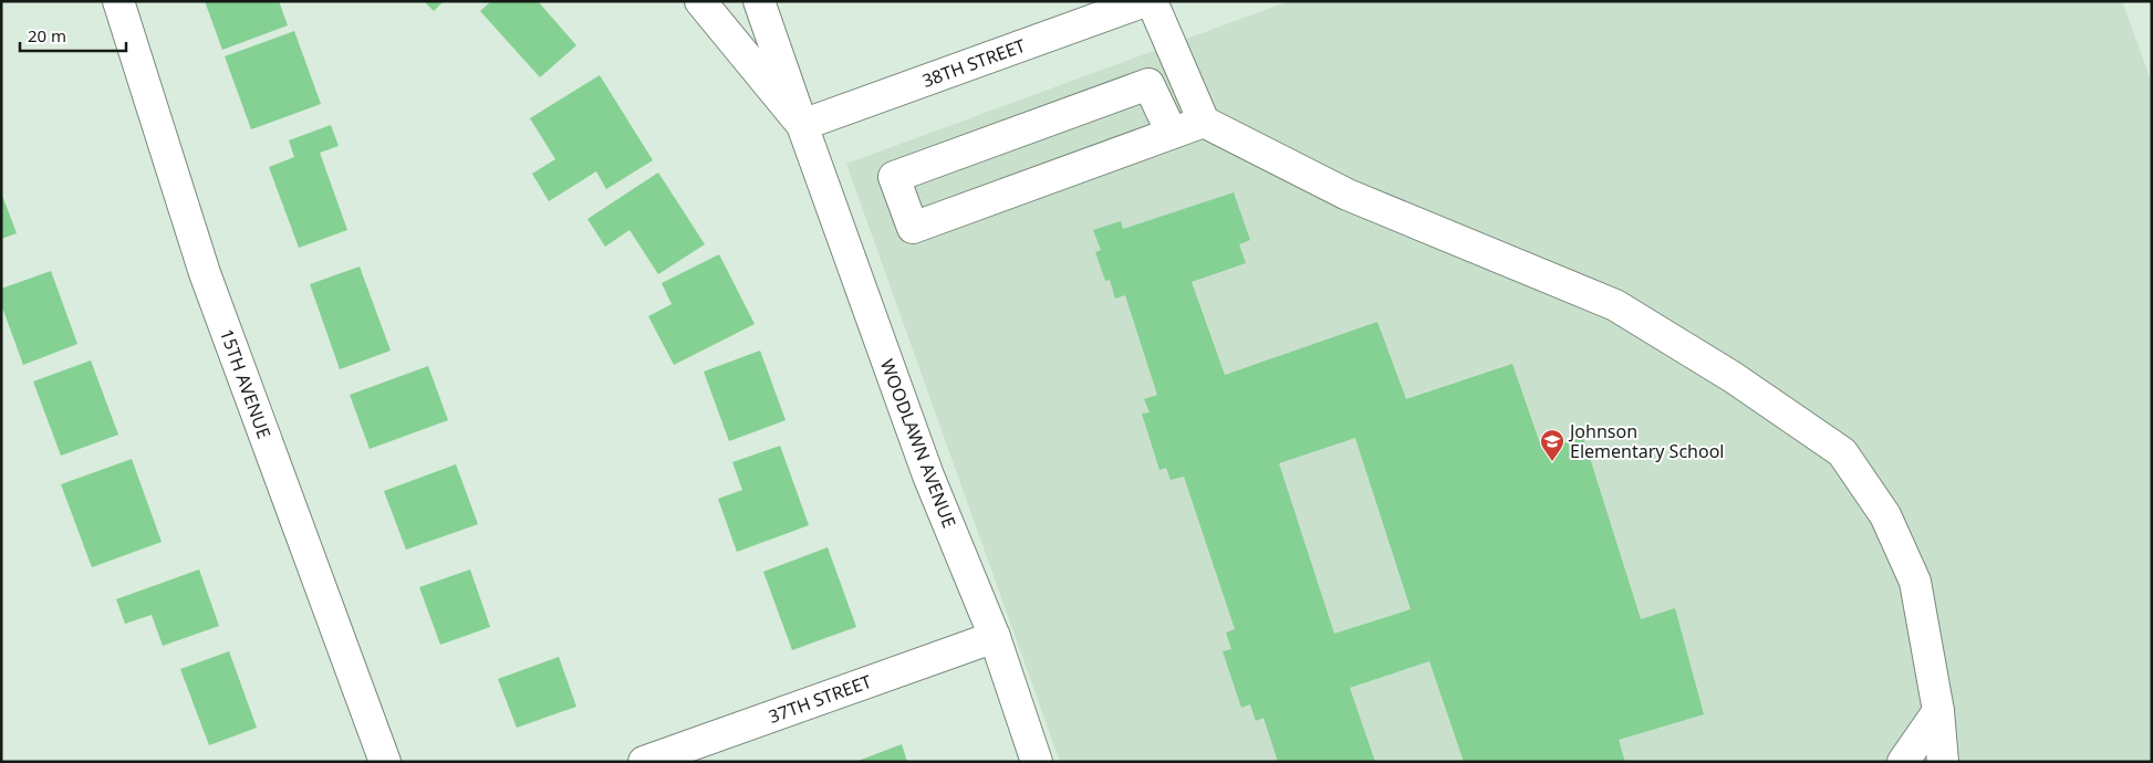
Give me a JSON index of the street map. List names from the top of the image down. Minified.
{"streets":{"street":["38TH STREET","15TH AVENUE","WOODLAWN AVENUE","37TH STREET"]},"crossings":[["38TH STREET","WOODLAWN AVENUE"],["WOODLAWN AVENUE","37TH STREET"]],"places":{"school or university":["Johnson Elementary School"]},"scale_bar":"20 m"}
